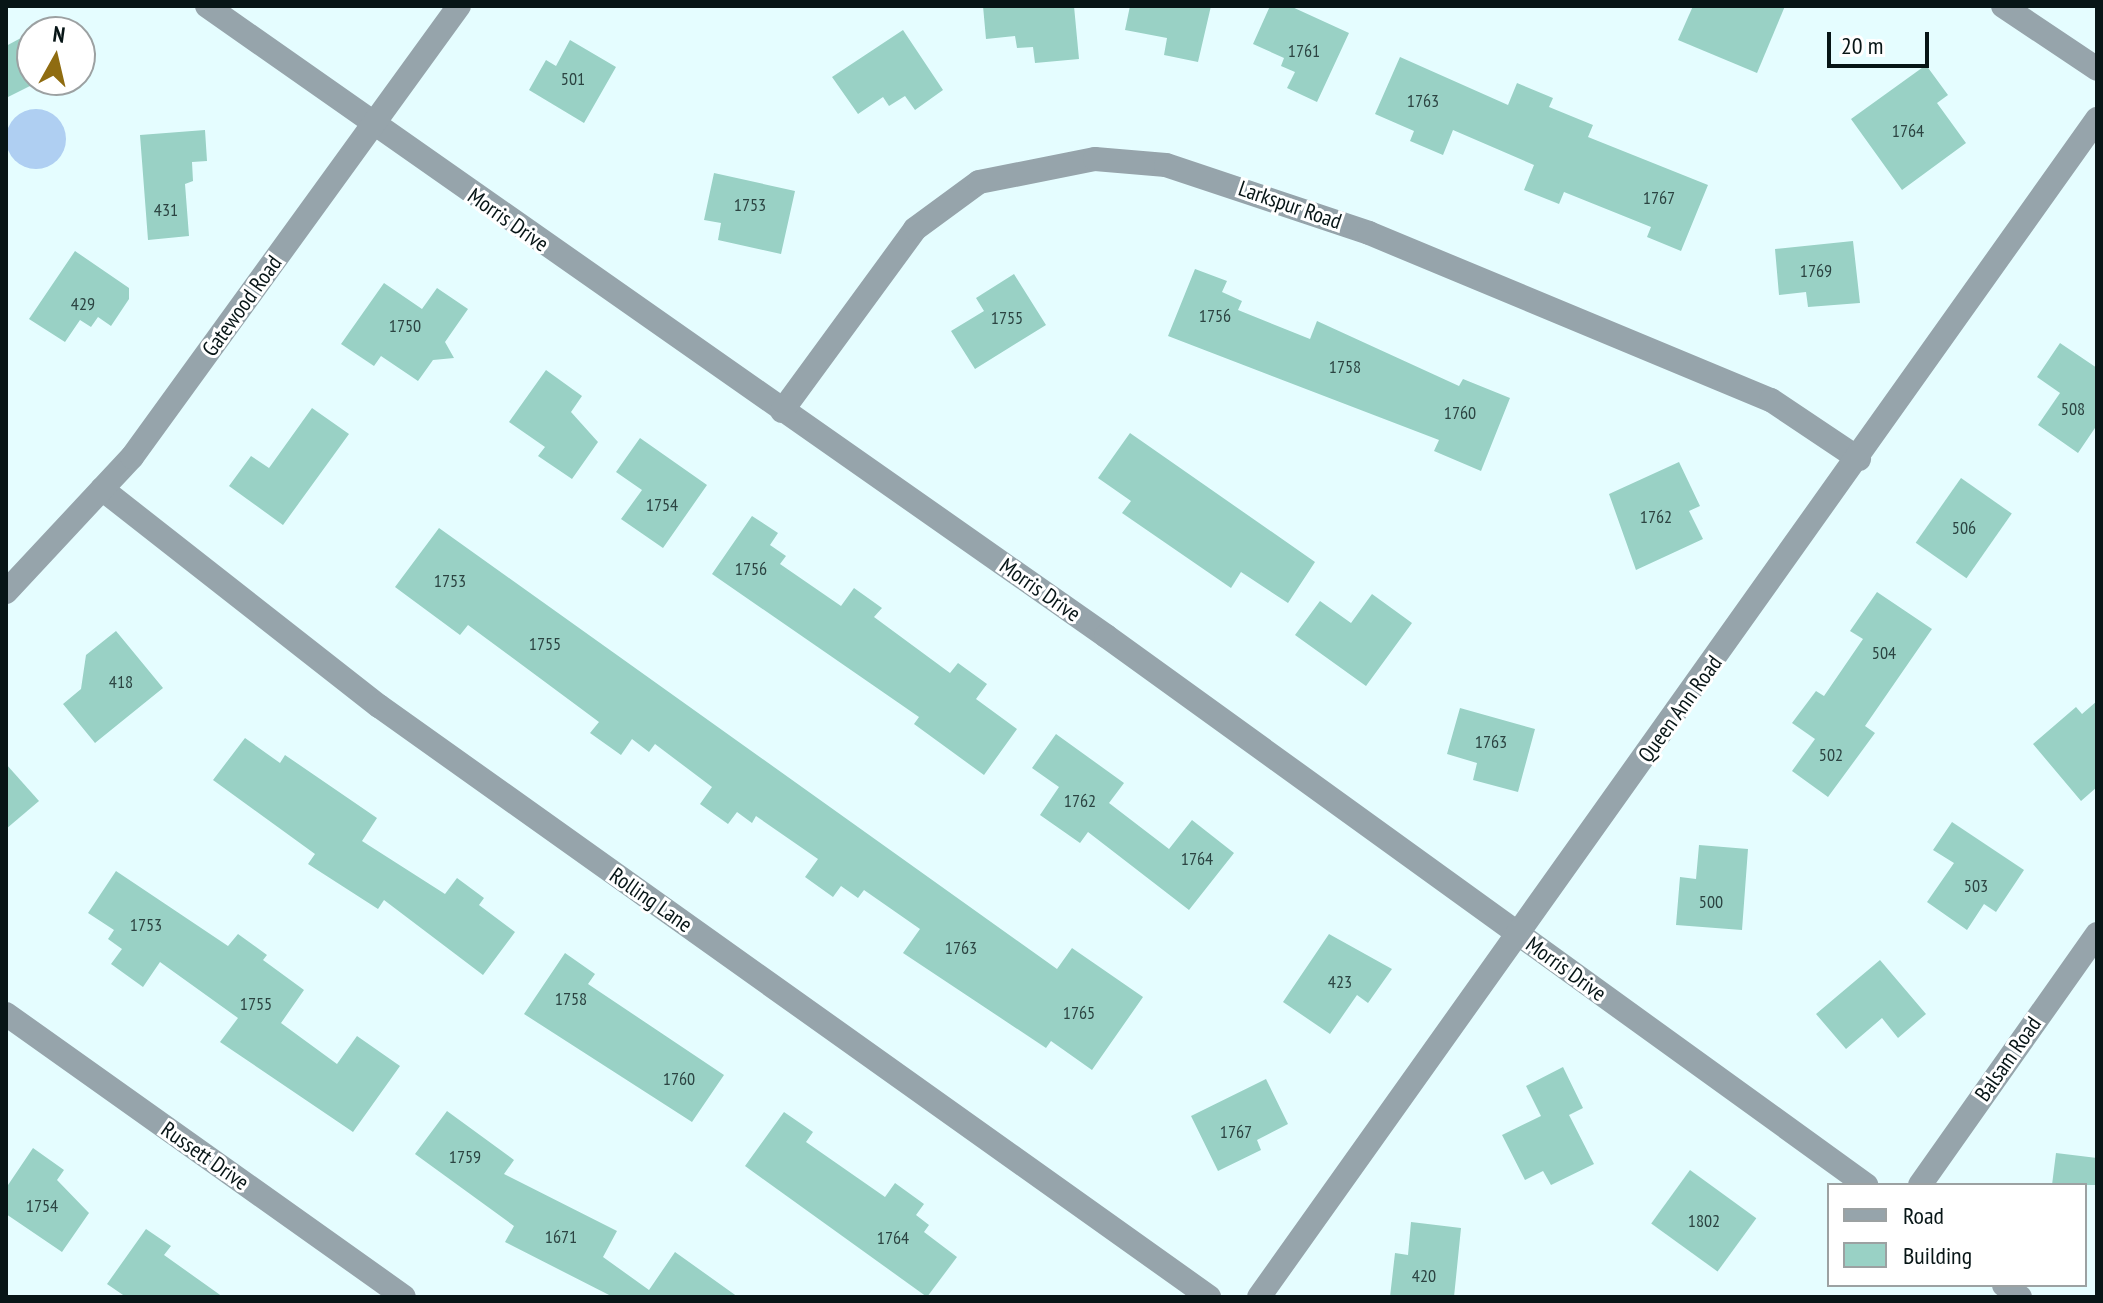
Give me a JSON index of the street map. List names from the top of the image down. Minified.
{"streets":{"street":["Larkspur Road","Morris Drive","Gatewood Road","Queen Ann Road","Rolling Lane","Balsam Road","Russett Drive"]},"crossings":[["Larkspur Road","Morris Drive"],["Larkspur Road","Queen Ann Road"],["Morris Drive","Gatewood Road"],["Morris Drive","Queen Ann Road"],["Gatewood Road","Rolling Lane"]],"house_numbers":["1761","501","1763","1764","1767","1753","431","1769","429","1756","1755","1750","1758","508","1760","1754","1762","506","1756","1753","1755","504","418","1763","502","1762","1764","503","500","1753","1763","423","1758","1755","1765","1760","1767","1759","1754","1802","1671","1764","420"],"legend":["Road","Building"],"scale_bar":"20 m","north":"top"}
